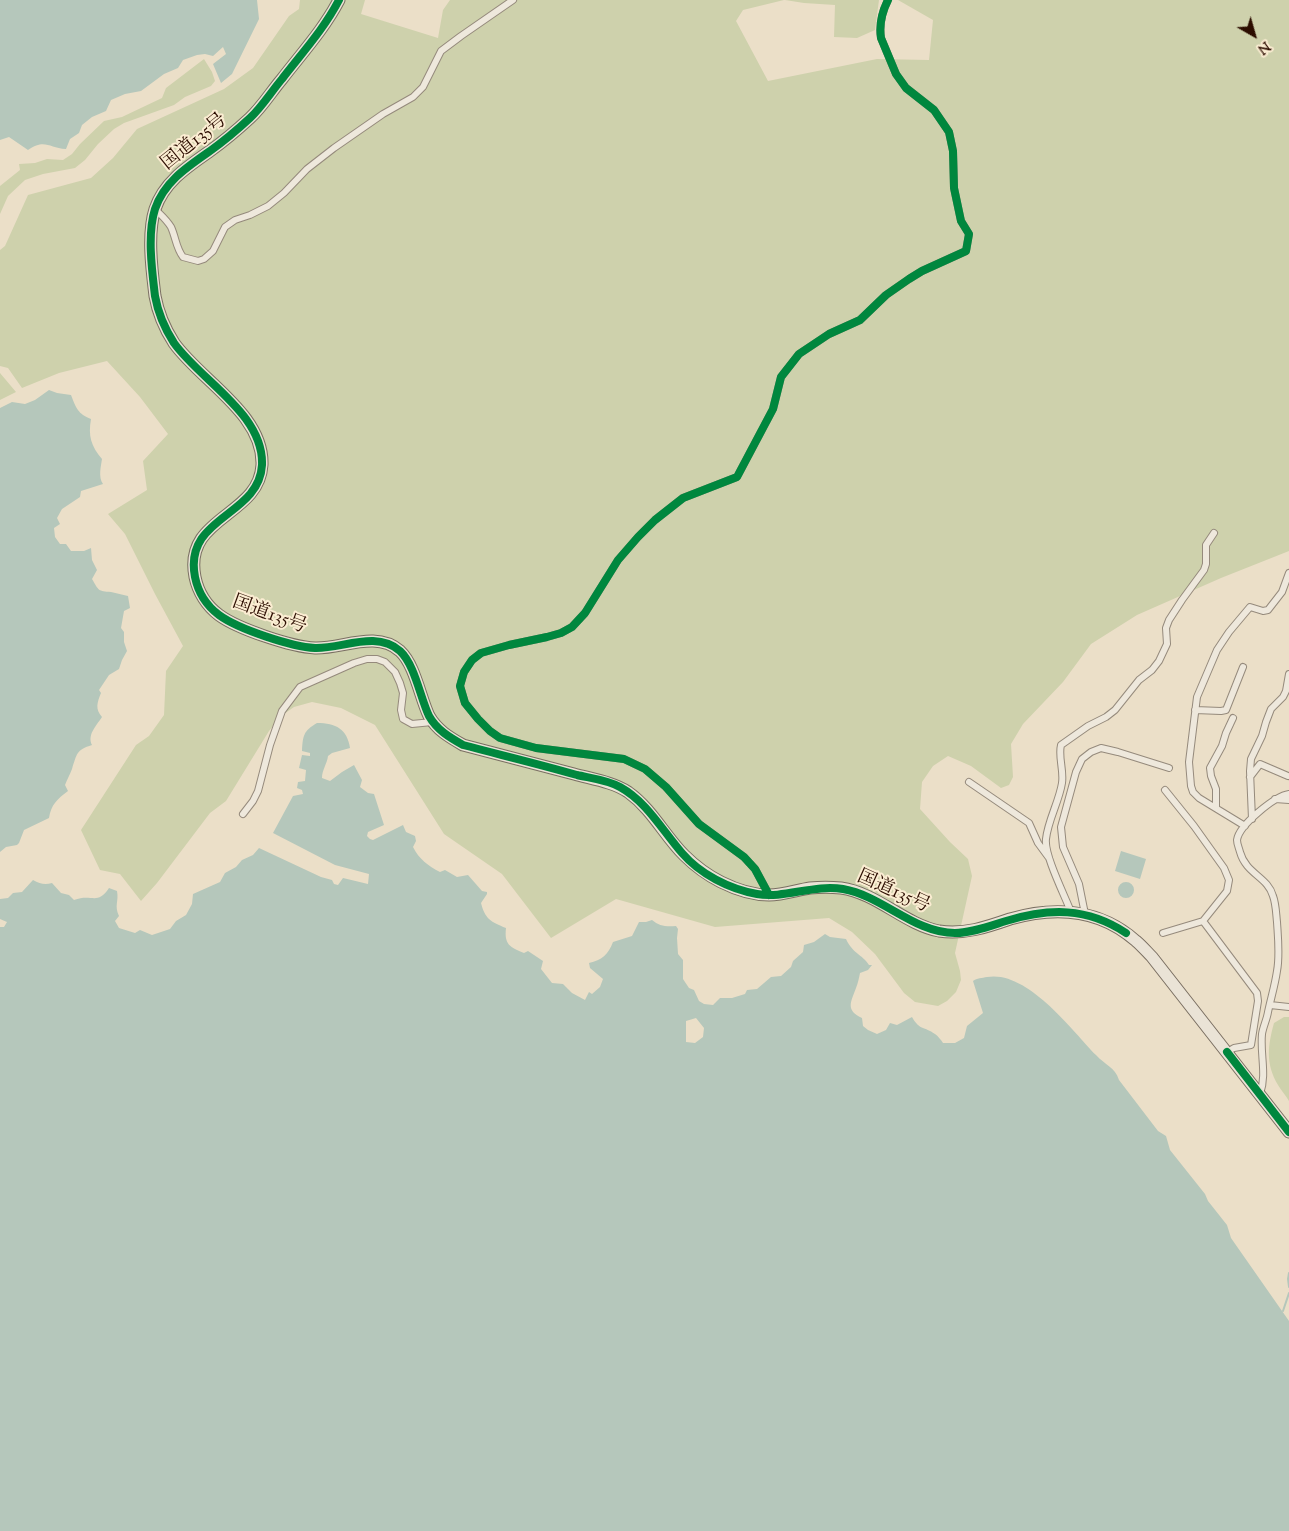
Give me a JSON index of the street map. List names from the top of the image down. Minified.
{"streets":{"highway":["国道135号"]},"north":"bottom right"}
